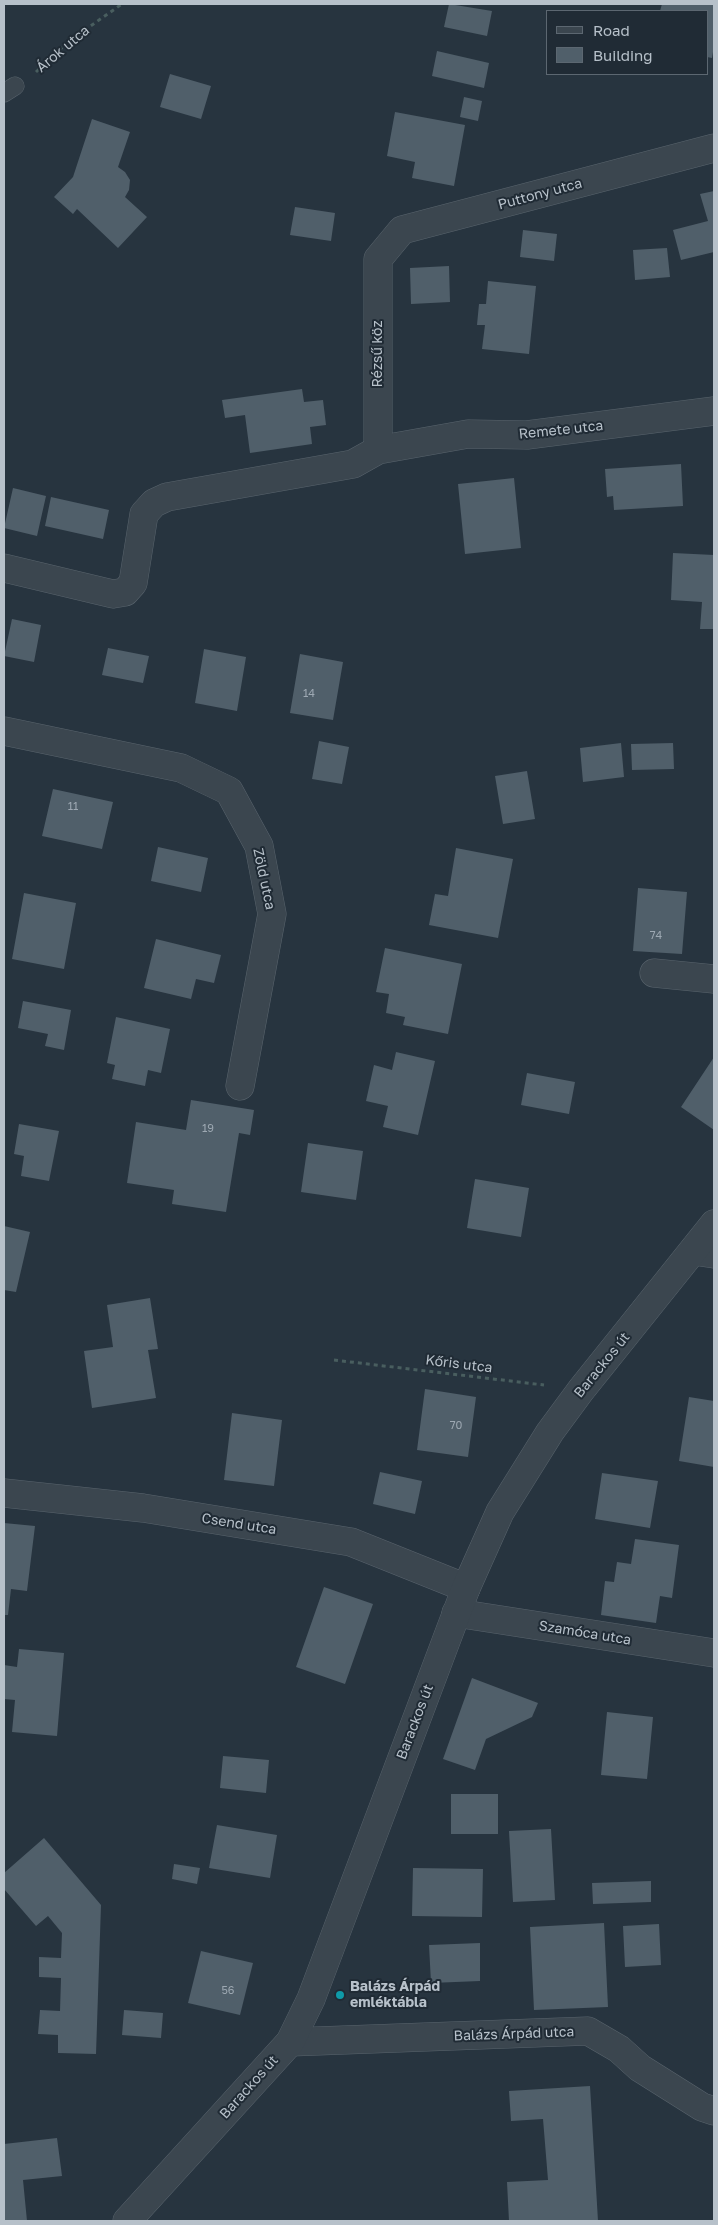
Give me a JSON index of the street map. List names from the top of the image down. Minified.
{"streets":{"street":["Puttony utca","Rézsű köz","Remete utca","Zöld utca","Barackos út","Csend utca","Szamóca utca","Balázs Árpád utca"],"path":["Árok utca","Kőris utca"]},"crossings":[["Puttony utca","Rézsű köz"],["Rézsű köz","Remete utca"],["Kőris utca","Barackos út"],["Barackos út","Csend utca"],["Barackos út","Szamóca utca"],["Barackos út","Balázs Árpád utca"],["Csend utca","Szamóca utca"]],"places":["Balázs Árpád emléktábla"],"house_numbers":["14","11","74","19","70","56"],"legend":["Road","Building"]}
